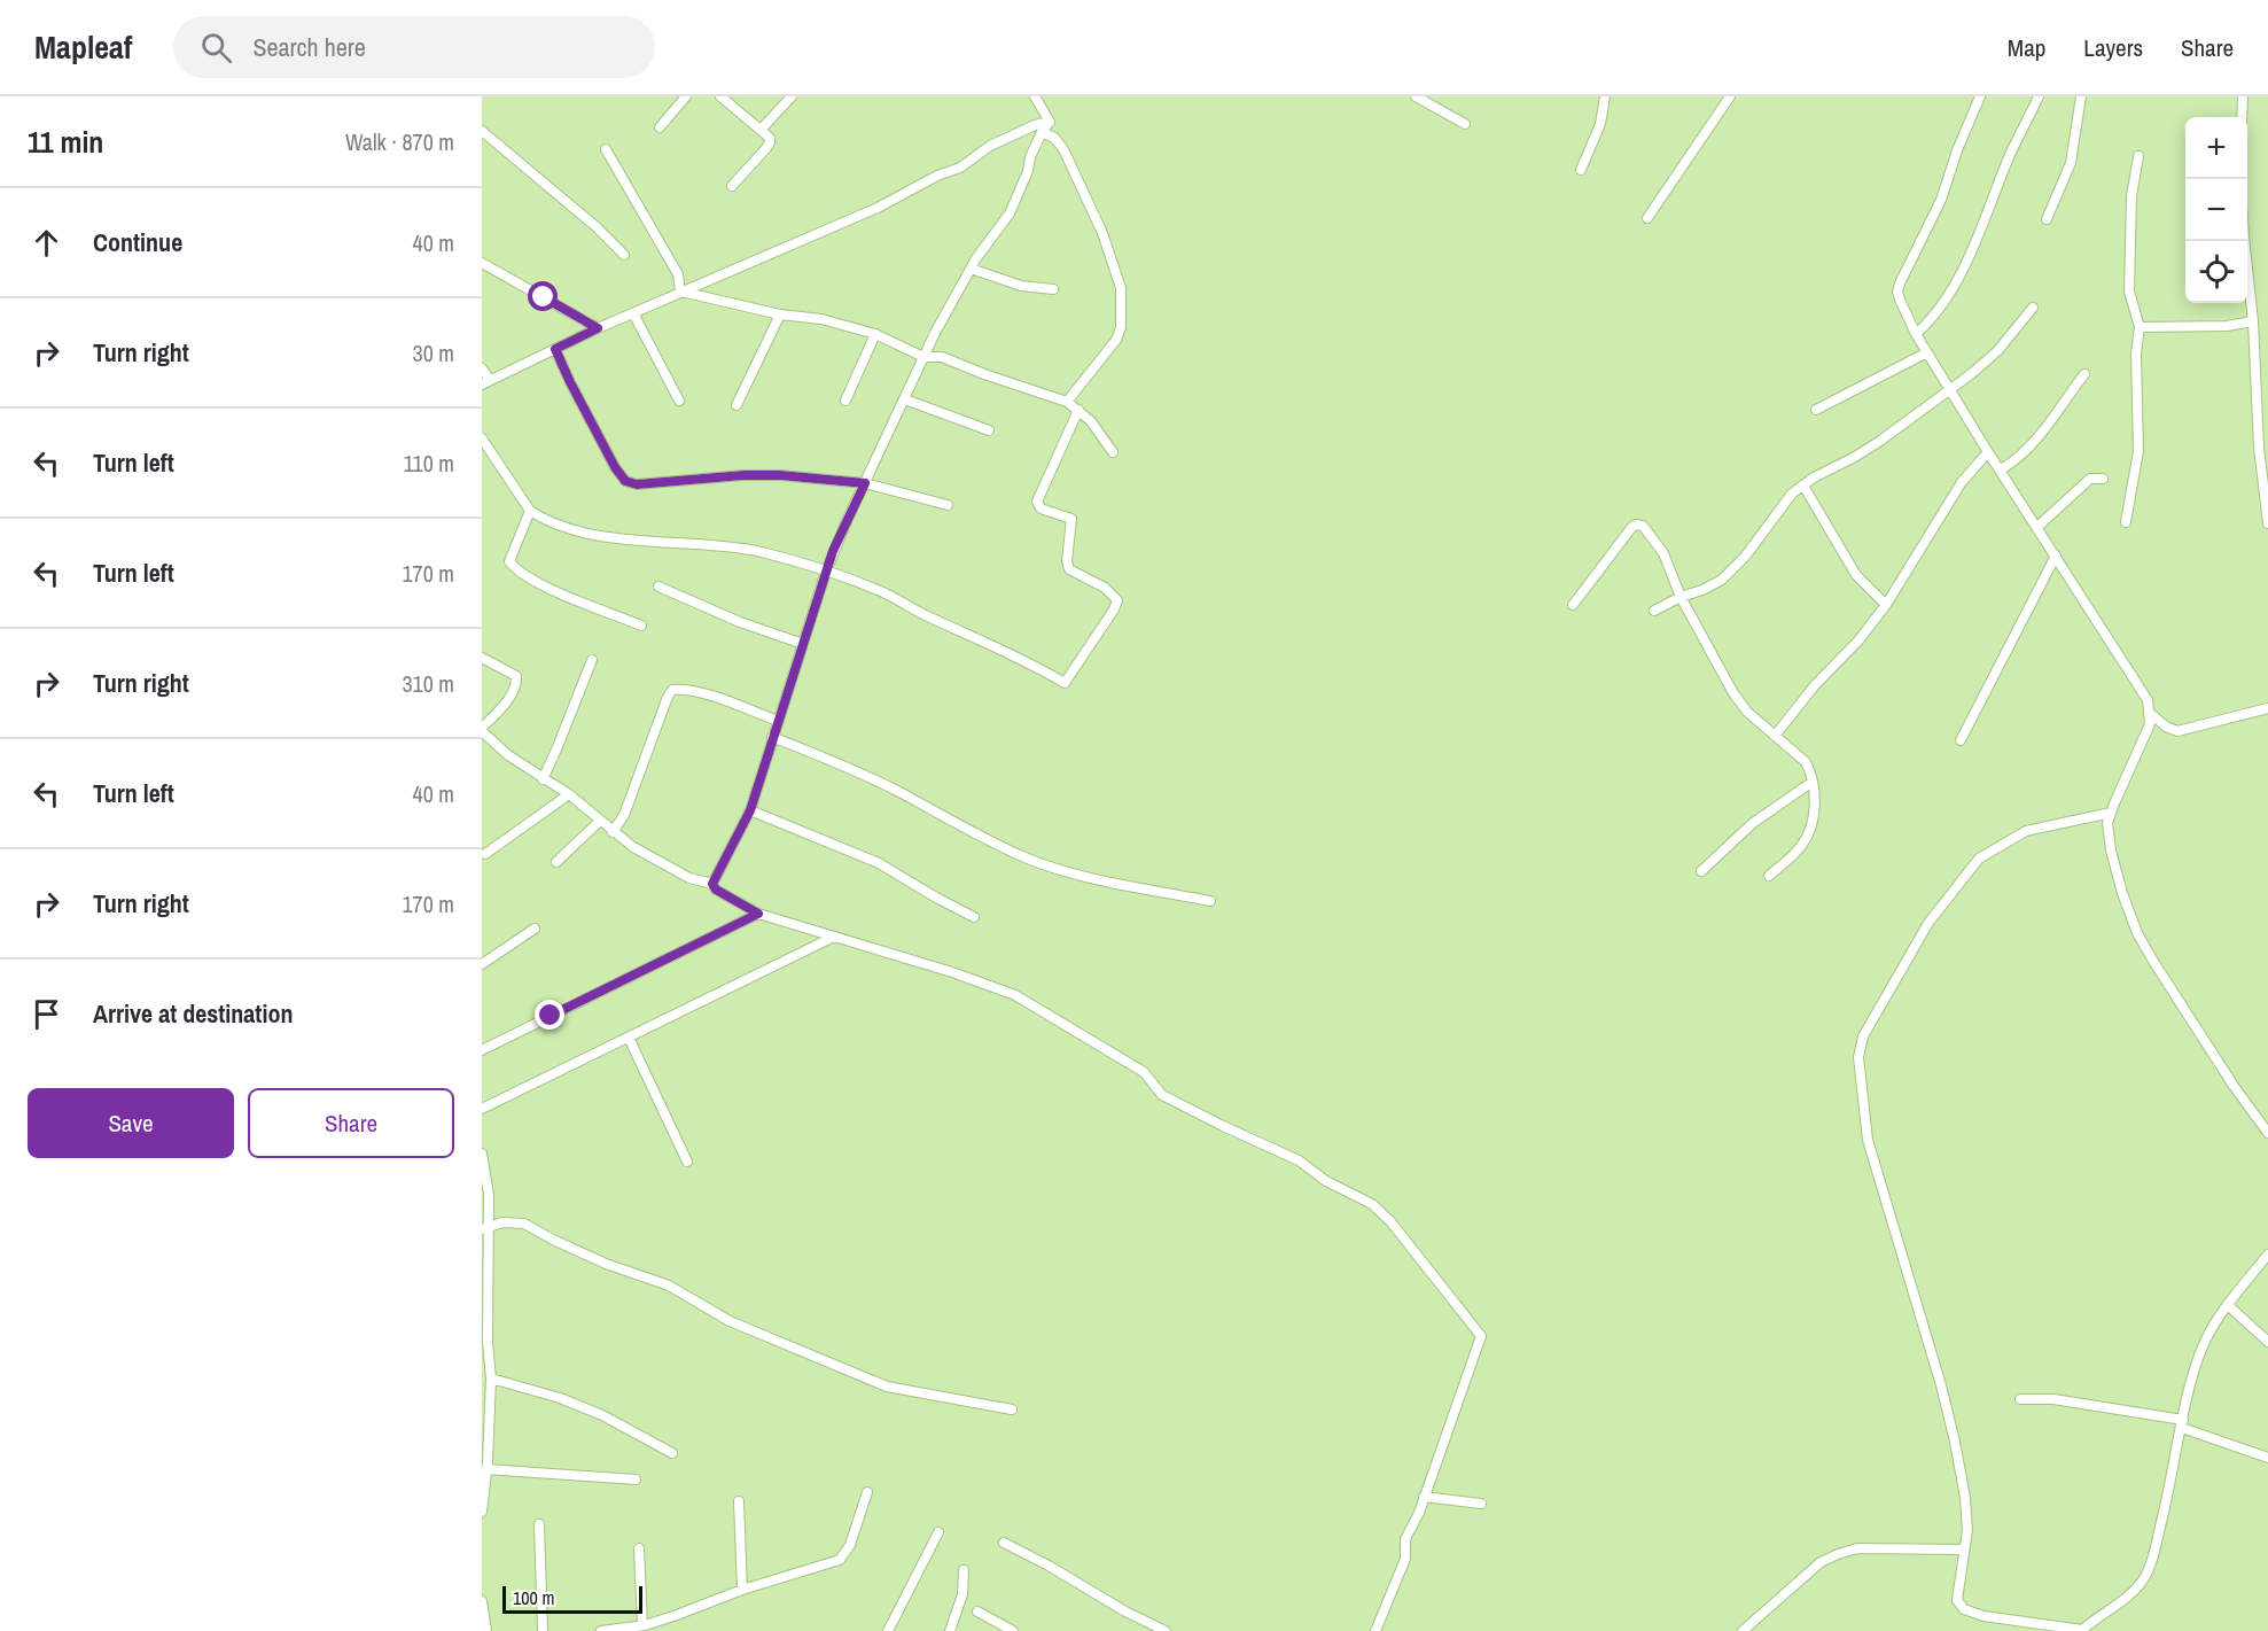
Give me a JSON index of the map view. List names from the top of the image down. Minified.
{"scale_bar":"100 m","page":{"header":"Mapleaf","search":"Search here","nav":["Map","Layers","Share"],"heading":["11 min","Walk · 870 m"],"map_buttons":["+","−"],"list":[["Continue","40 m"],["Turn right","30 m"],["Turn left","110 m"],["Turn left","170 m"],["Turn right","310 m"],["Turn left","40 m"],["Turn right","170 m"],"Arrive at destination"],"buttons":["Save","Share"],"scale":"100 m"}}
